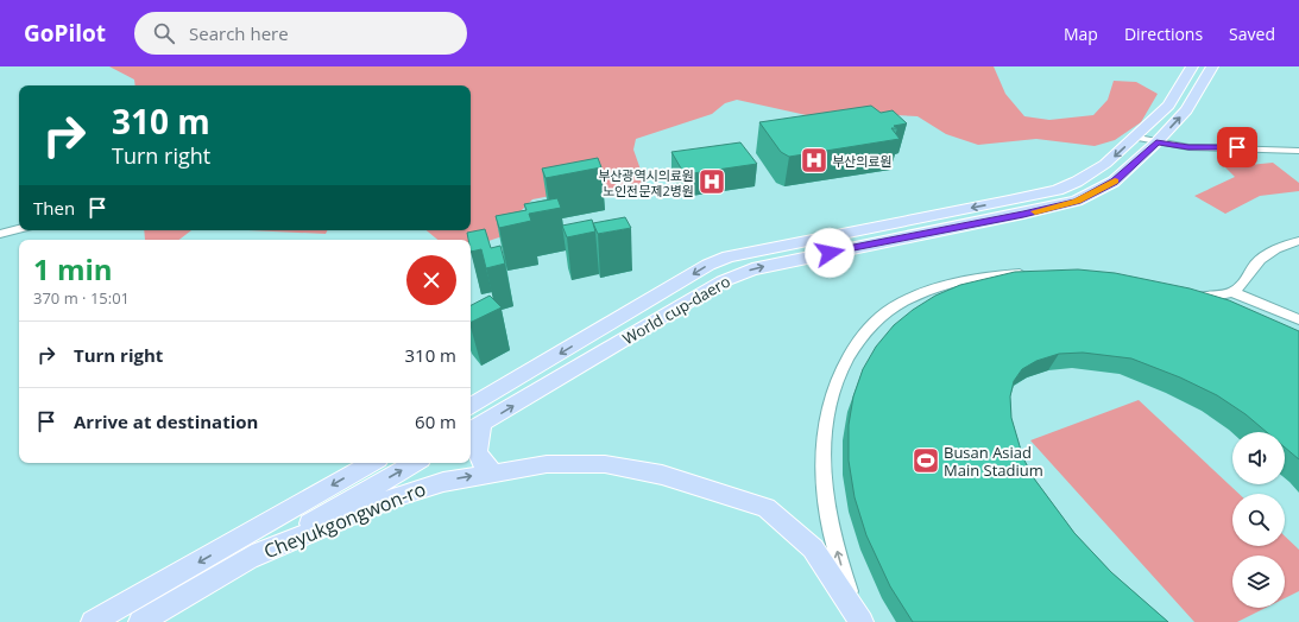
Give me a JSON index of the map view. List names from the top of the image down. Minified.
{"streets":{"main road":["World cup-daero","Cheyukgongwon-ro"]},"places":{"hospital":["부산의료원","부산광역시의료원 노인전문제2병원"],"sports":["Busan Asiad Main Stadium"]},"page":{"header":"GoPilot","search":"Search here","nav":["Map","Directions","Saved"],"turn":["310 m","Turn right"],"then":"Then","heading":["1 min","370 m · 15:01"],"list":[{"name":"Turn right","value":"310 m"},{"name":"Arrive at destination","value":"60 m"}]}}
